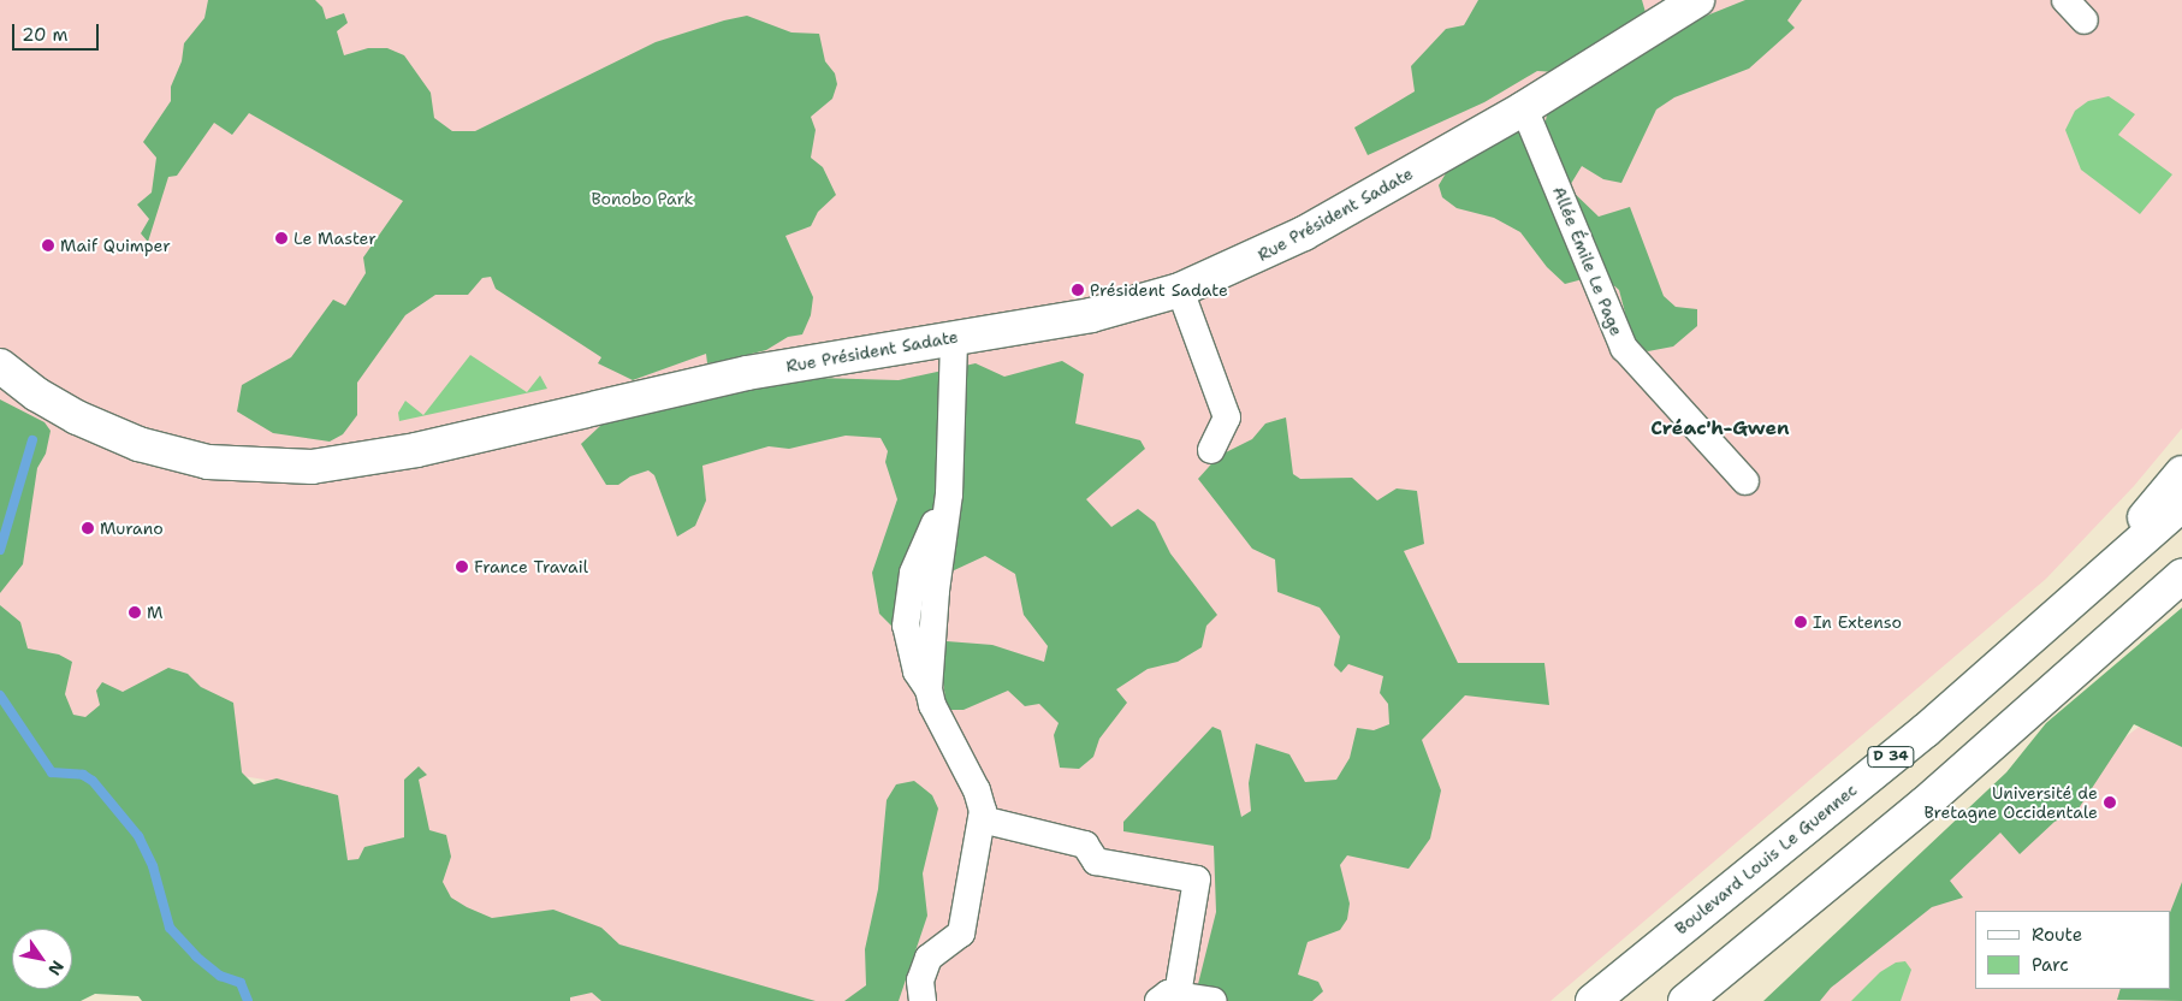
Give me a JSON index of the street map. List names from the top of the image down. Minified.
{"streets":{"street":["Rue Président Sadate","Allée Émile Le Page","D 34","Boulevard Louis Le Guennec"]},"crossings":[["Rue Président Sadate","Allée Émile Le Page"]],"districts":["Créac'h-Gwen"],"parks":["Bonobo Park"],"places":["Le Master","Maif Quimper","Président Sadate","Murano","France Travail","M","In Extenso","Université de Bretagne Occidentale"],"legend":["Route","Parc"],"scale_bar":"20 m","north":"bottom right"}
